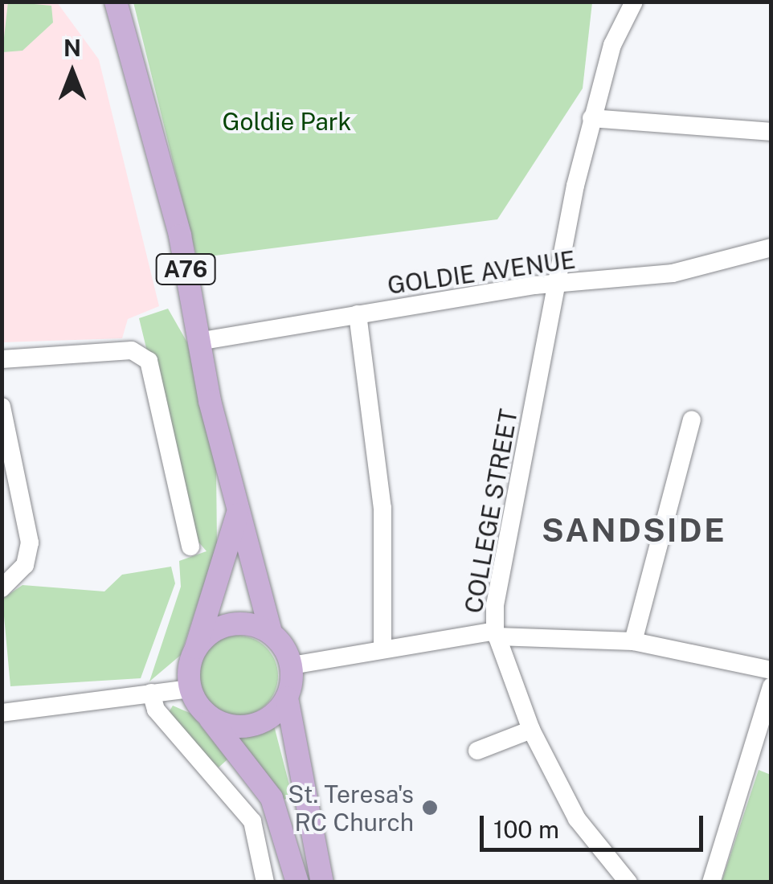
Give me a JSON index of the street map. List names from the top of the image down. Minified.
{"streets":{"main road":["A76"],"street":["GOLDIE AVENUE","COLLEGE STREET"]},"crossings":[["A76","GOLDIE AVENUE"],["GOLDIE AVENUE","COLLEGE STREET"]],"districts":["SANDSIDE"],"parks":["Goldie Park"],"places":["St. Teresa's RC Church"],"scale_bar":"100 m","north":"top"}
